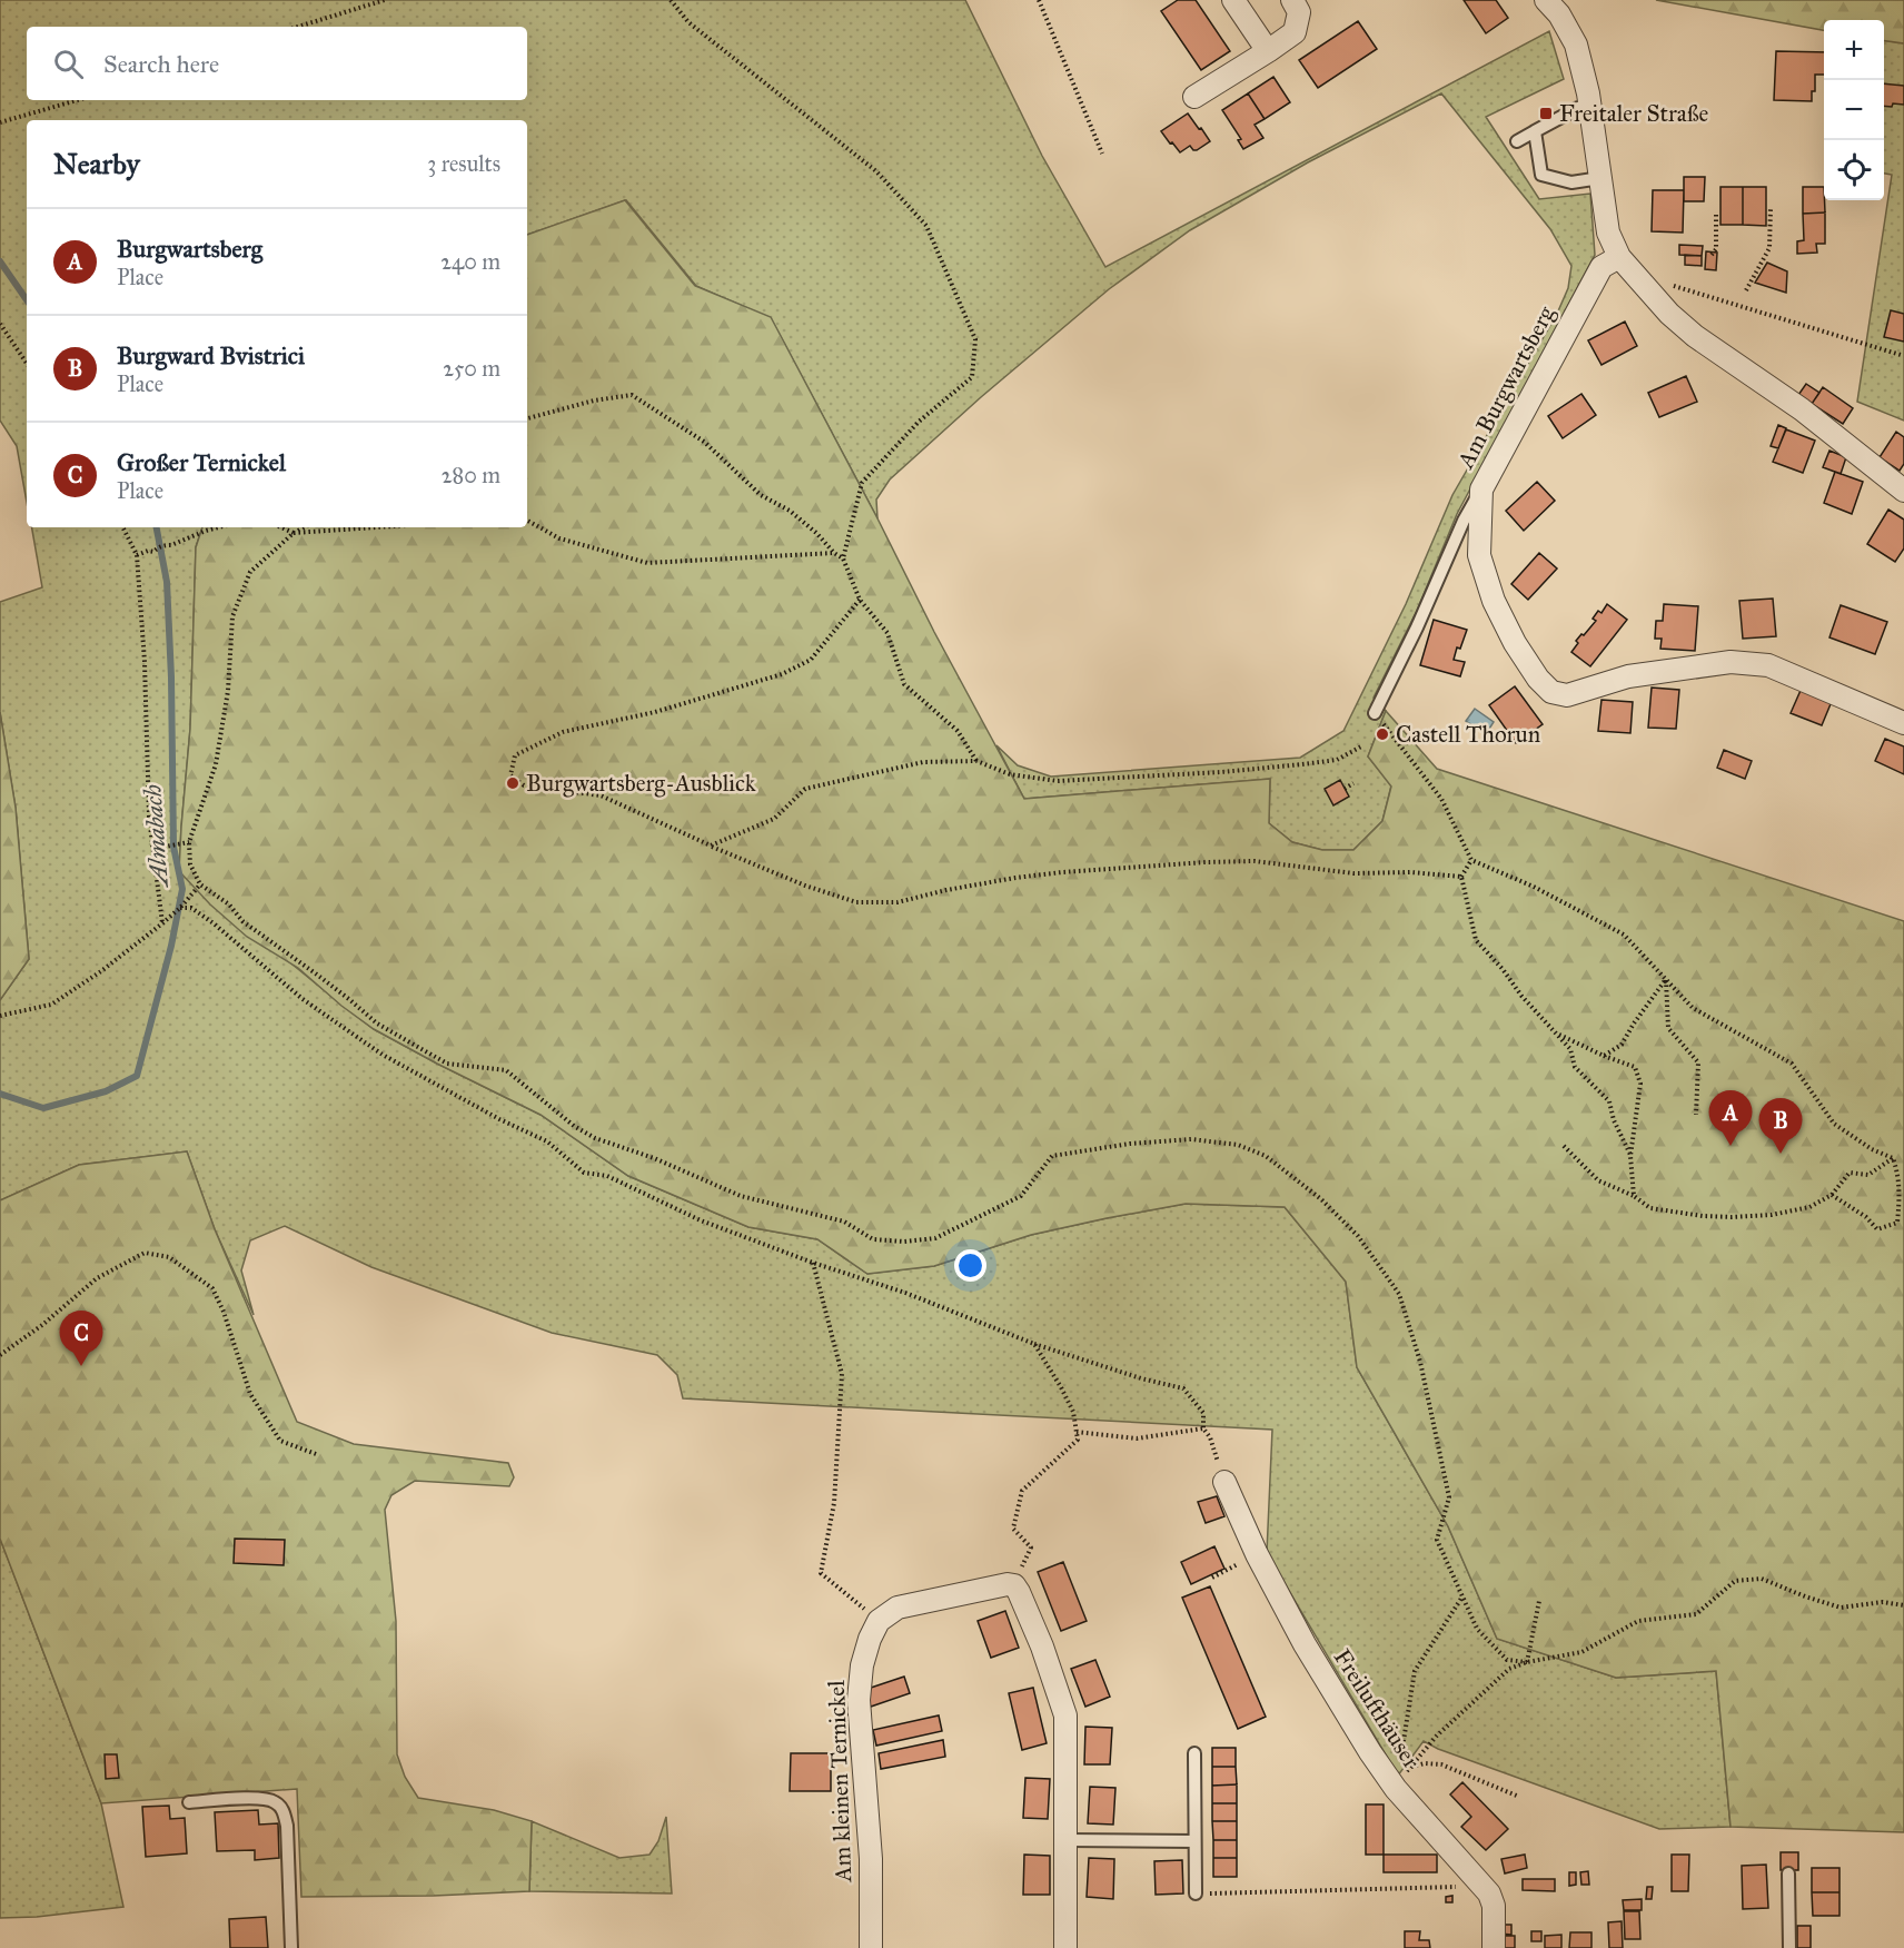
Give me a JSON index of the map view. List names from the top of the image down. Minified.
{"streets":{"street":["Am Burgwartsberg","Freilufthäuser","Am kleinen Ternickel"]},"water":["Almabach"],"places":{"transit":["Freitaler Straße"],"other":["Castell Thorun","Burgwartsberg-Ausblick"]},"page":{"map_buttons":["+","−"],"search":"Search here","heading":["Nearby","3 results"],"list":[{"mark":"A","name":"Burgwartsberg","note":"Place","value":"240 m"},{"mark":"B","name":"Burgward Bvistrici","note":"Place","value":"250 m"},{"mark":"C","name":"Großer Ternickel","note":"Place","value":"280 m"}],"pins":["A","B","C"]}}
